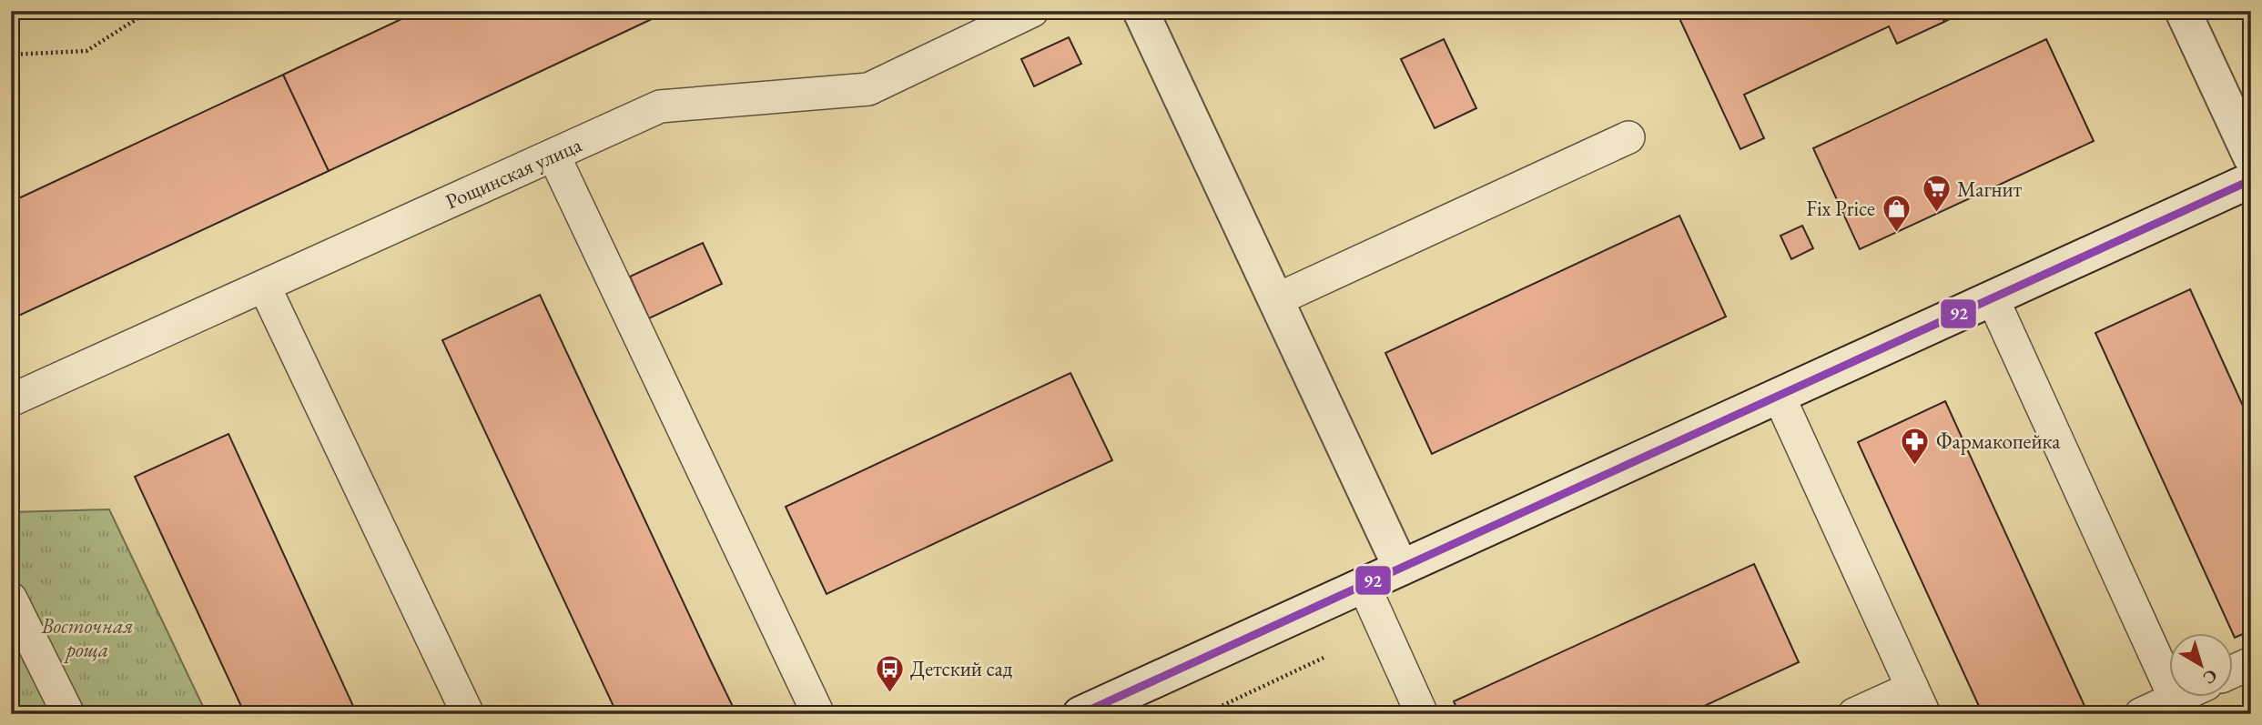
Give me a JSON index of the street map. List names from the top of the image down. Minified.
{"streets":{"lane":["Рощинская улица"]},"parks":["Восточная роща"],"places":{"supermarket":["Магнит"],"shop":["Fix Price"],"pharmacy":["Фармакопейка"],"bus stop":["Детский сад"]},"lines":["transit line 92"],"north":"bottom right"}
